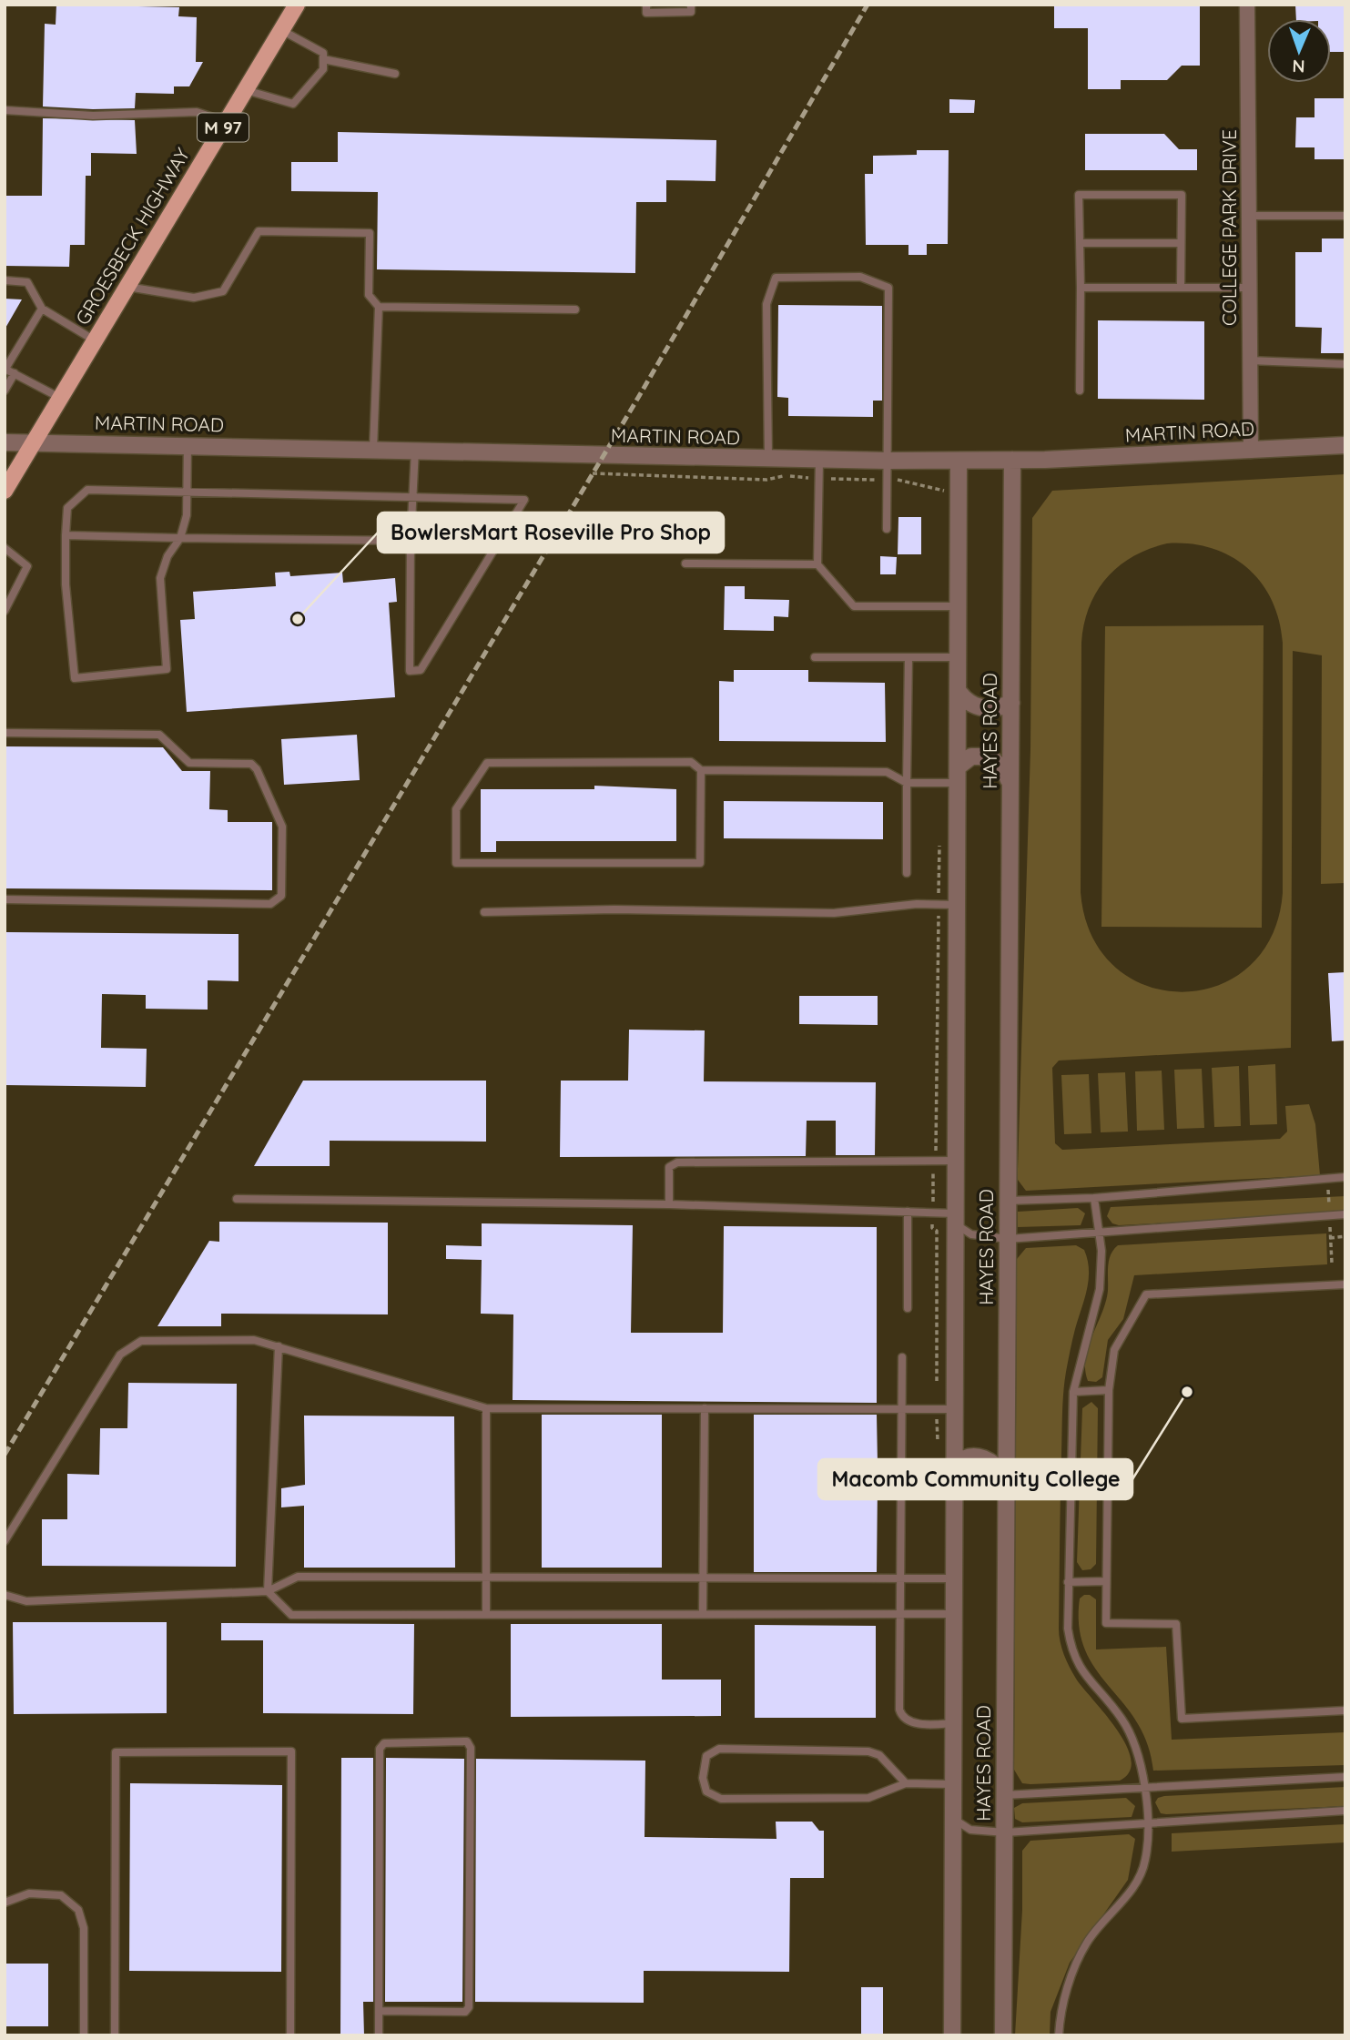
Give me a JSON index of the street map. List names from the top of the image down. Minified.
{"streets":{"main road":["M 97","GROESBECK HIGHWAY"],"street":["COLLEGE PARK DRIVE","MARTIN ROAD","HAYES ROAD"]},"crossings":[["COLLEGE PARK DRIVE","MARTIN ROAD"],["GROESBECK HIGHWAY","MARTIN ROAD"],["MARTIN ROAD","HAYES ROAD"]],"places":["BowlersMart Roseville Pro Shop","Macomb Community College"],"north":"bottom"}
